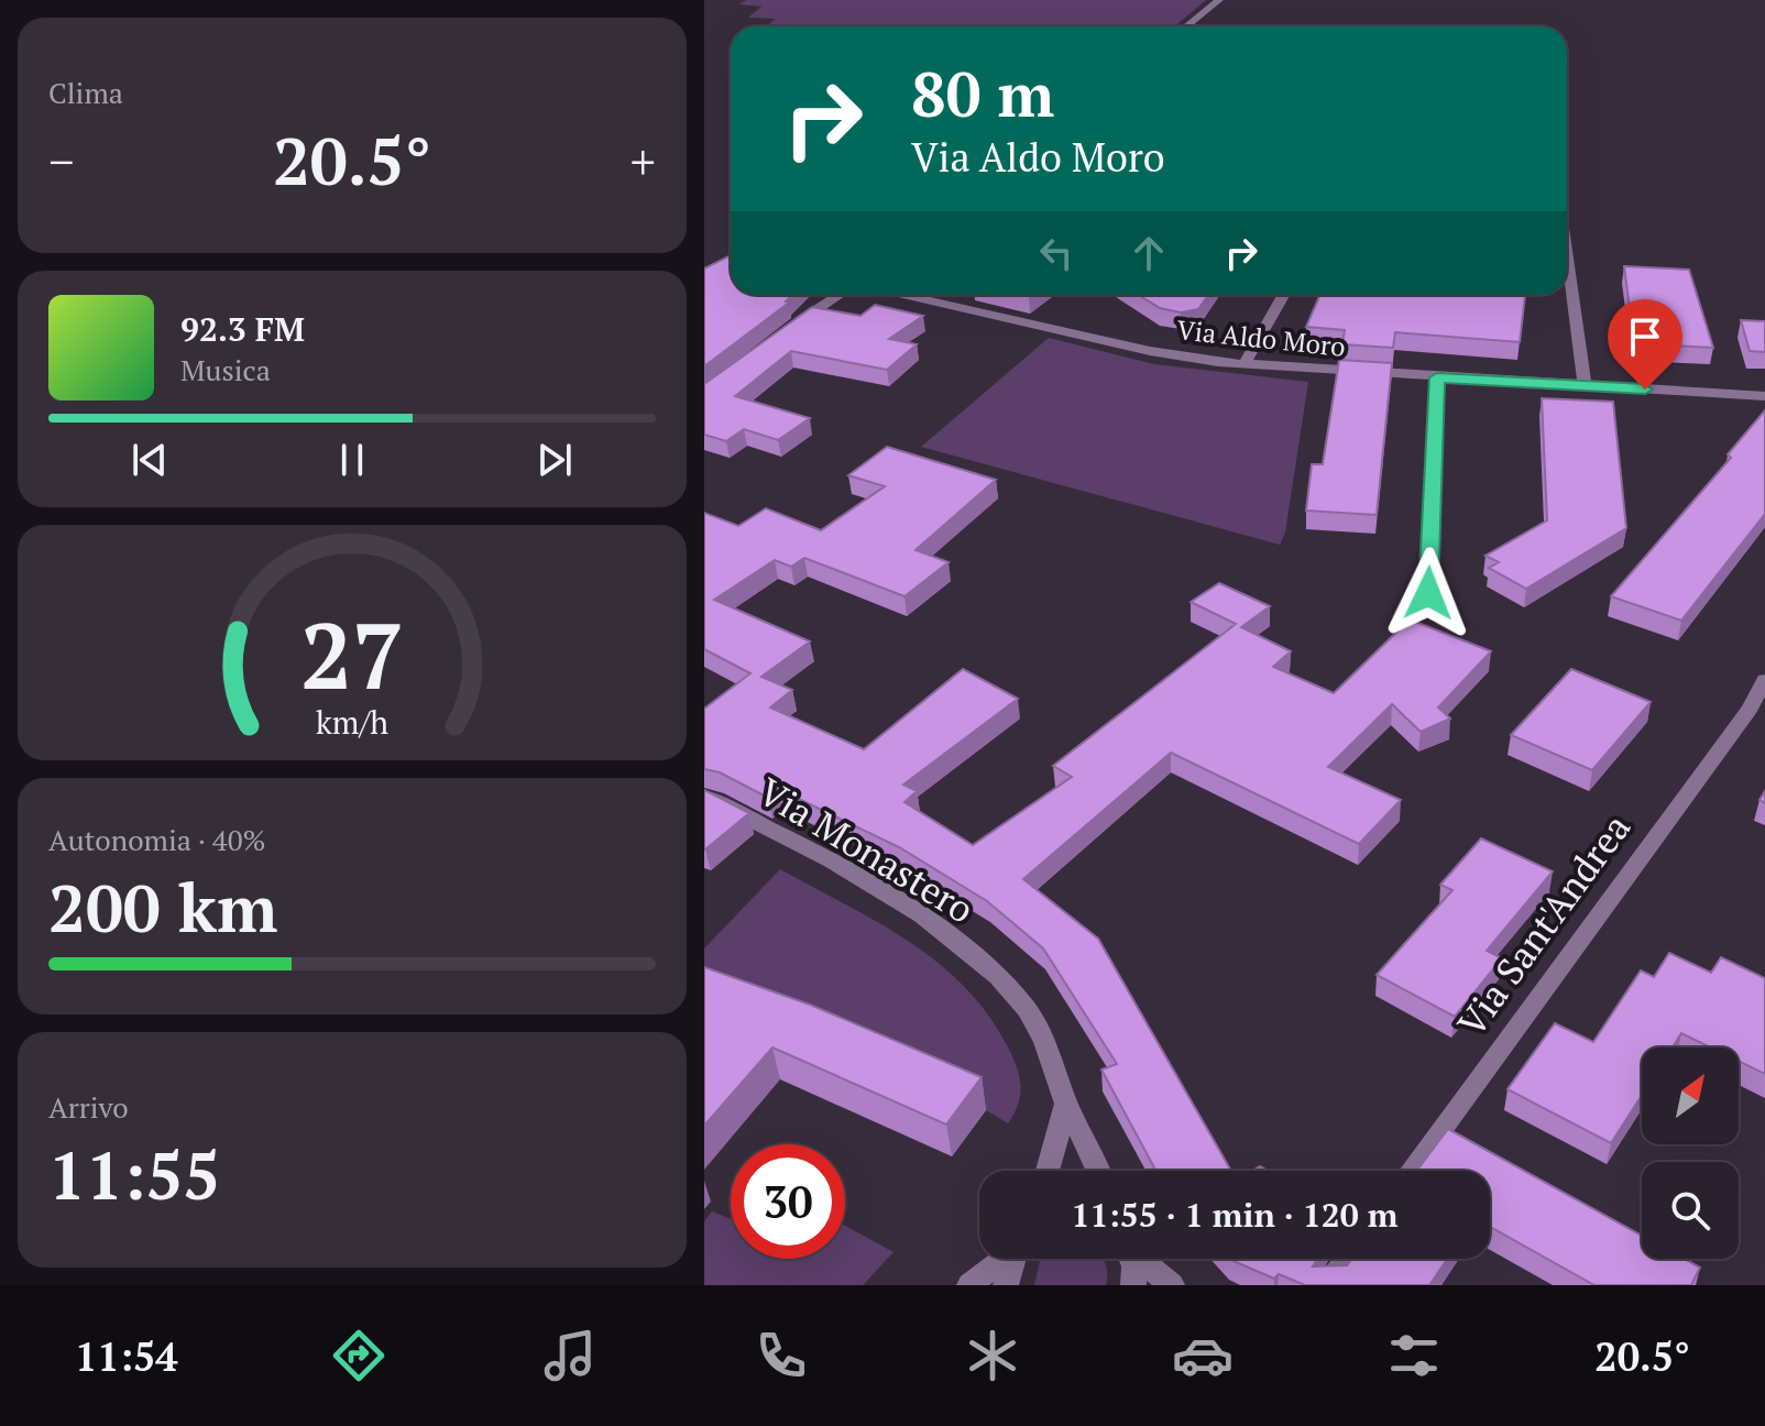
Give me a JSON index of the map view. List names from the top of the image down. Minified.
{"streets":{"street":["Via Aldo Moro","Via Monastero","Via Sant'Andrea"]},"north":"top right","page":{"tile":["Clima",["Autonomia · 40%","200 km"],["Arrivo","11:55"]],"turn":["80 m","Via Aldo Moro"],"heat":["−","20.5°","+"],"song":["92.3 FM","Musica"],"limit":"30","trip":"11:55 · 1 min · 120 m","tabs":["11:54","20.5°"],"gauge":["27","km/h"]}}
